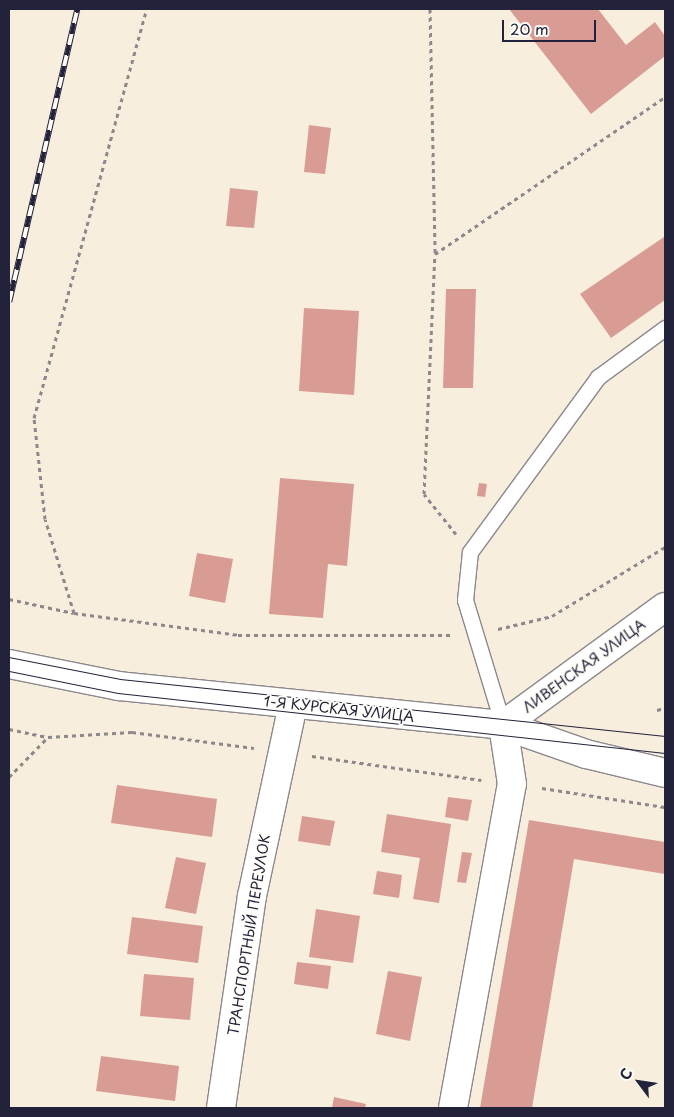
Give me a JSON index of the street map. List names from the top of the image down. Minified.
{"streets":{"street":["ЛИВЕНСКАЯ УЛИЦА","1-Я КУРСКАЯ УЛИЦА","ТРАНСПОРТНЫЙ ПЕРЕУЛОК"]},"crossings":[["ЛИВЕНСКАЯ УЛИЦА","1-Я КУРСКАЯ УЛИЦА"],["1-Я КУРСКАЯ УЛИЦА","ТРАНСПОРТНЫЙ ПЕРЕУЛОК"]],"scale_bar":"20 m","north":"top left"}
